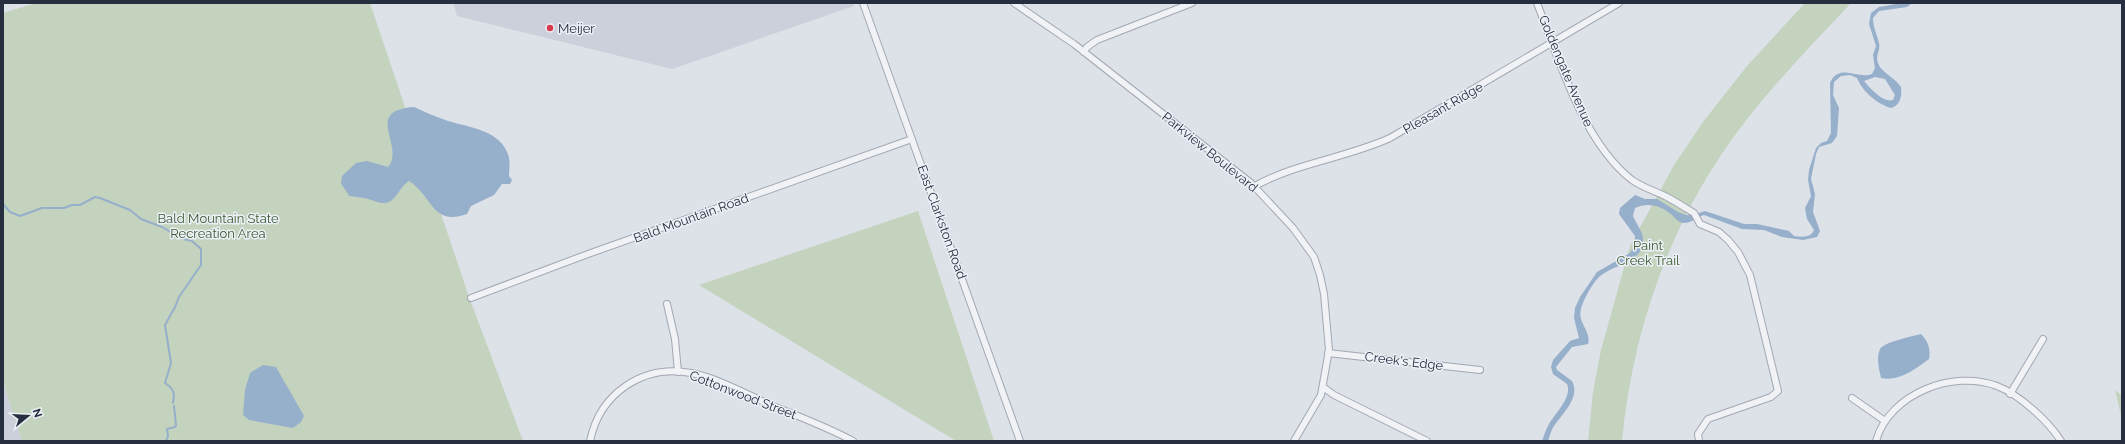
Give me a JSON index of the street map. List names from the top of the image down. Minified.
{"streets":{"street":["Goldengate Avenue","Pleasant Ridge","Parkview Boulevard","Bald Mountain Road","East Clarkston Road","Creek's Edge","Cottonwood Street"]},"crossings":[["Goldengate Avenue","Pleasant Ridge"],["Pleasant Ridge","Parkview Boulevard"],["Parkview Boulevard","Creek's Edge"],["Bald Mountain Road","East Clarkston Road"]],"parks":["Bald Mountain State Recreation Area","Paint Creek Trail"],"places":["Meijer"],"north":"right"}
